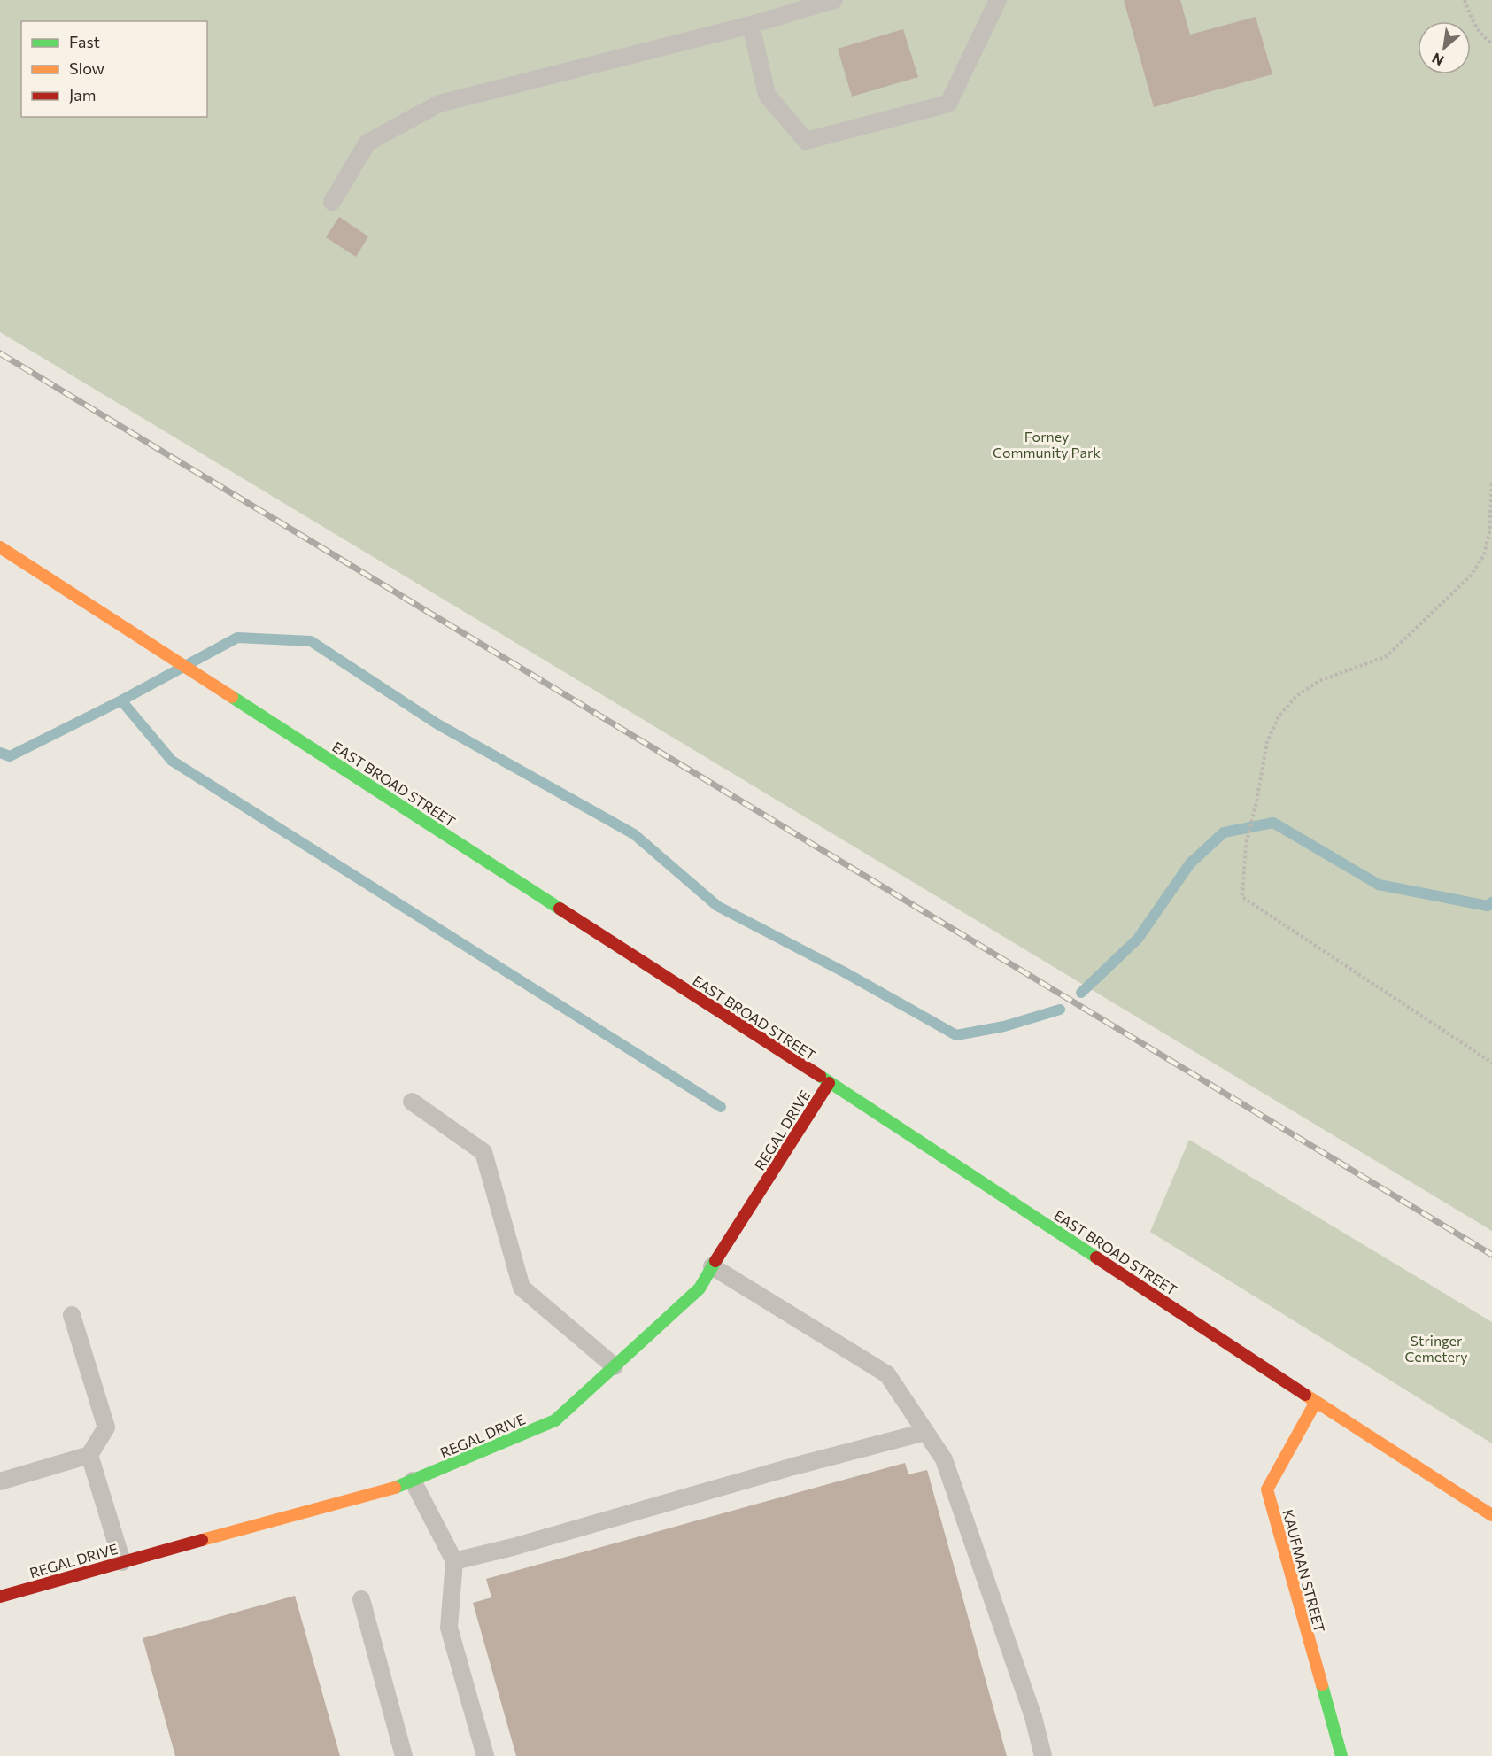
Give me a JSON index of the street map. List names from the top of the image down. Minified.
{"streets":{"main road":["EAST BROAD STREET","REGAL DRIVE","KAUFMAN STREET"]},"crossings":[["EAST BROAD STREET","REGAL DRIVE"],["EAST BROAD STREET","KAUFMAN STREET"]],"parks":["Forney Community Park","Stringer Cemetery"],"legend":["Fast","Slow","Jam"],"north":"bottom left"}
